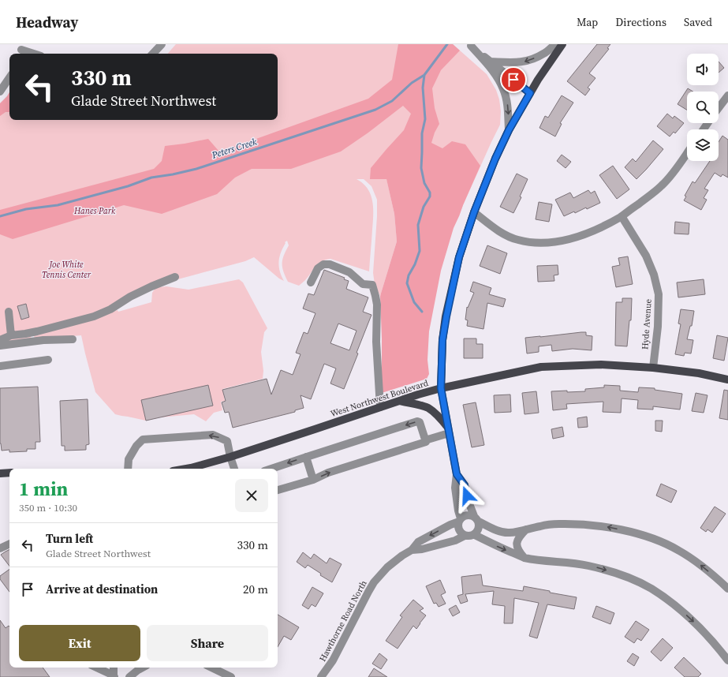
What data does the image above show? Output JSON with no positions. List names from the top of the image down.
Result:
{
  "streets": {
    "main road": ["West Northwest Boulevard"],
    "street": ["Hyde Avenue", "Hawthorne Road North"]
  },
  "crossings": [
    ["Hyde Avenue", "West Northwest Boulevard"]
  ],
  "water": ["Peters Creek"],
  "parks": ["Hanes Park", "Joe White Tennis Center"],
  "page": {
    "header": "Headway",
    "nav": ["Map", "Directions", "Saved"],
    "turn": ["330 m", "Glade Street Northwest"],
    "heading": ["1 min", "350 m · 10:30"],
    "list": [
      {
        "name": "Turn left",
        "note": "Glade Street Northwest",
        "value": "330 m"
      },
      {
        "name": "Arrive at destination",
        "value": "20 m"
      }
    ],
    "buttons": ["Exit", "Share"]
  }
}
